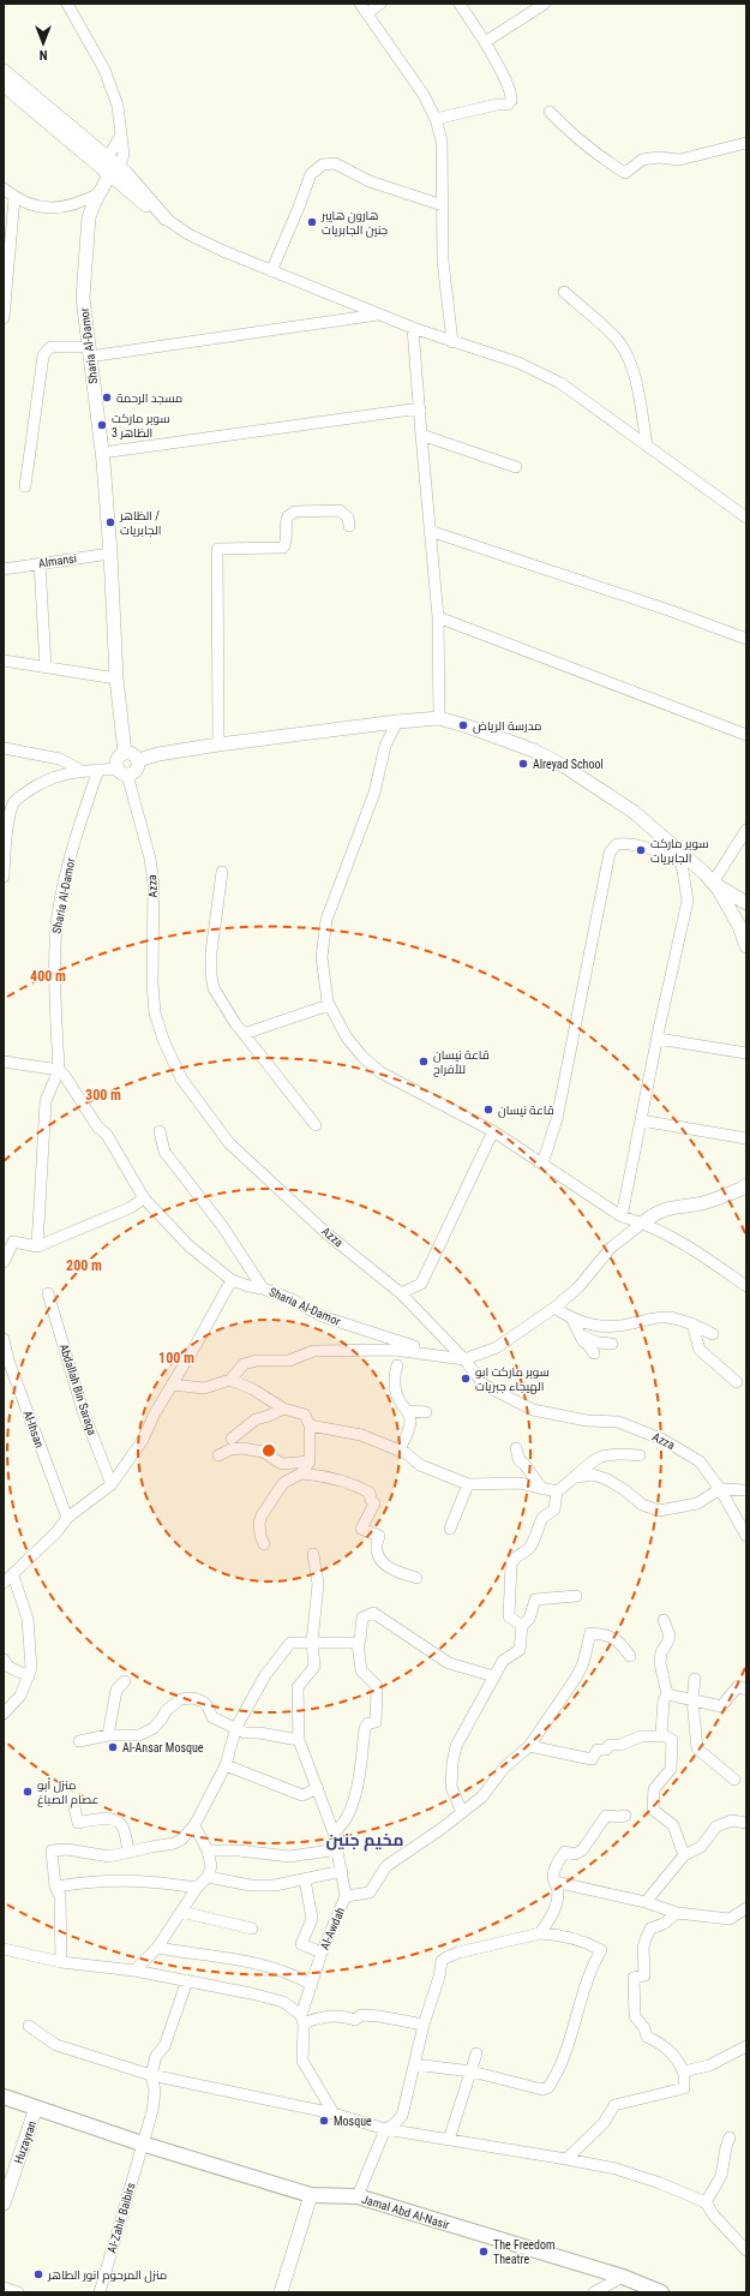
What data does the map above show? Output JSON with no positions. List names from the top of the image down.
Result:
{
  "streets": {
    "main road": ["Jamal Abd Al-Nasir"],
    "street": [
      "Sharia Al-Damor",
      "Almansi",
      "Azza",
      "Abdallah Bin Saraqa",
      "Al-Ihsan",
      "Al-Awdah",
      "Huzayran",
      "Al-Zahir Baibirs"
    ]
  },
  "crossings": [
    ["Sharia Al-Damor", "Almansi"],
    ["Sharia Al-Damor", "Azza"],
    ["Huzayran", "Jamal Abd Al-Nasir"],
    ["Jamal Abd Al-Nasir", "Al-Zahir Baibirs"]
  ],
  "districts": ["مخيم جنين"],
  "places": [
    "هارون هايبر جنين الجابريات",
    "مسجد الرحمة",
    "سوبر ماركت الظاهر 3",
    "الظاهر / الجابريات",
    "مدرسة الرياض",
    "Alreyad School",
    "سوبر ماركت الجابريات",
    "قاعة نيسان للأفراح",
    "قاعة نيسان",
    "سوبر ماركت ابو الهيجاء جبريات",
    "Al-Ansar Mosque",
    "منزل أبو عصام الصباغ",
    "Mosque",
    "The Freedom Theatre",
    "منزل المرحوم انور الطاهر"
  ],
  "north": "bottom",
  "rings": [
    "400 m",
    "300 m",
    "200 m",
    "100 m"
  ]
}
